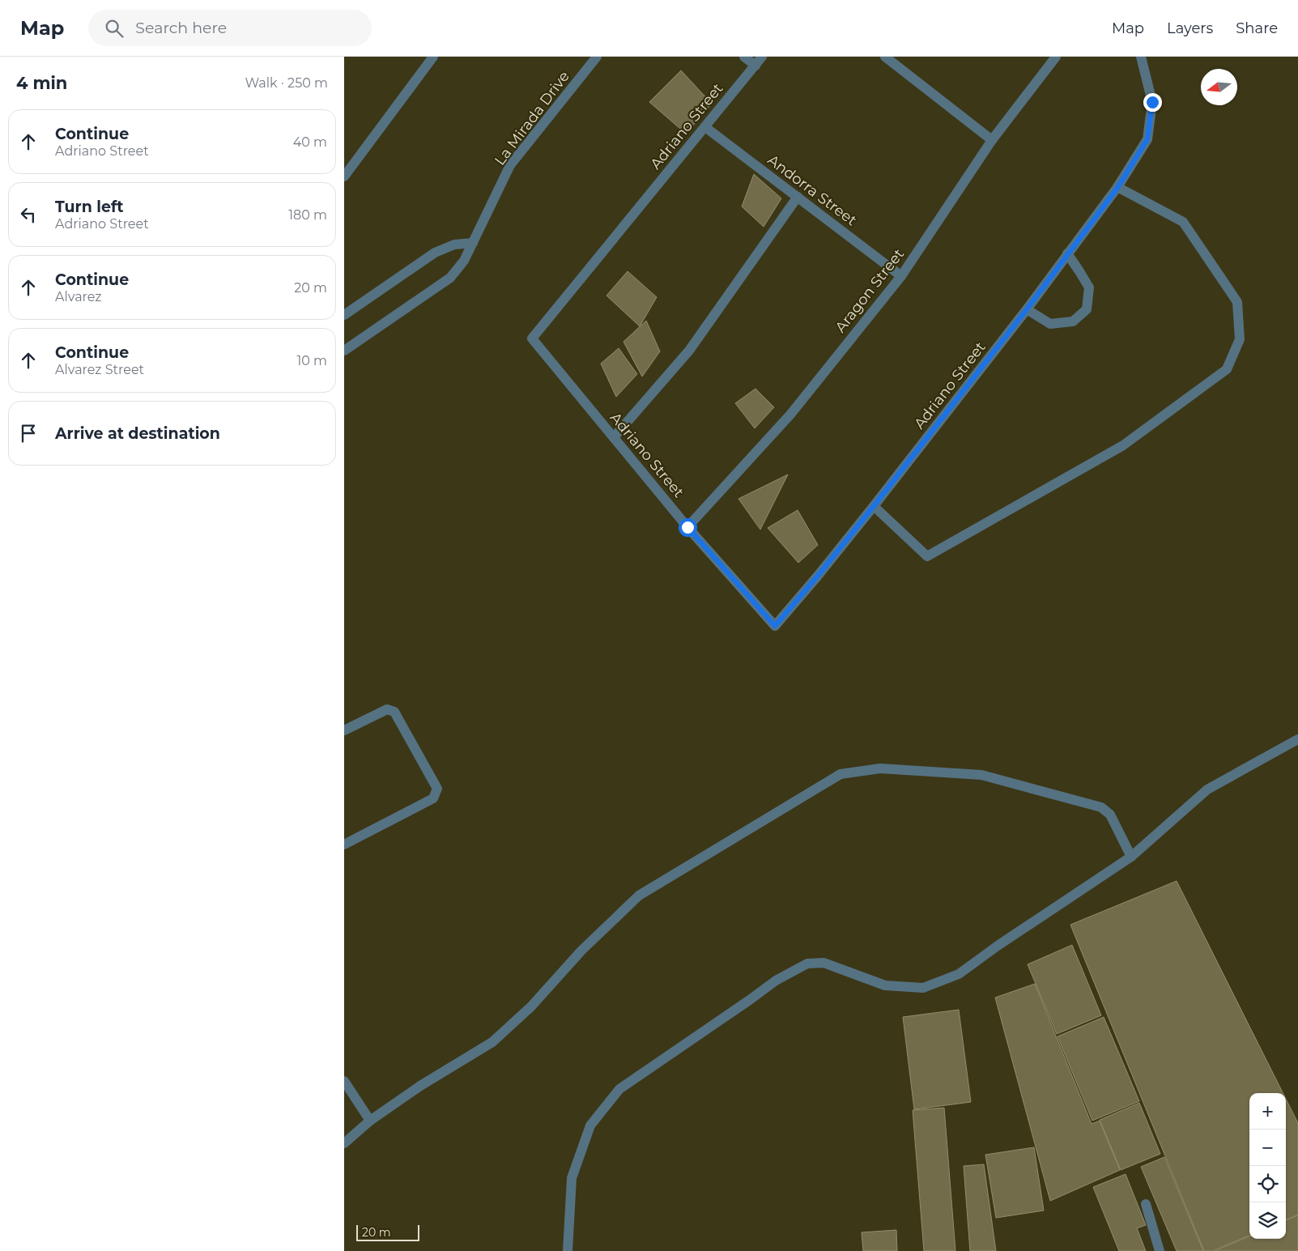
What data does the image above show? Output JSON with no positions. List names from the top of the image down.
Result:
{
  "streets": {
    "street": [
      "La Mirada Drive",
      "Adriano Street",
      "Andorra Street",
      "Aragon Street"
    ]
  },
  "crossings": [
    ["Adriano Street", "Andorra Street"],
    ["Adriano Street", "Aragon Street"],
    ["Andorra Street", "Aragon Street"]
  ],
  "scale_bar": "20 m",
  "north": "left",
  "page": {
    "header": "Map",
    "search": "Search here",
    "nav": ["Map", "Layers", "Share"],
    "heading": ["4 min", "Walk · 250 m"],
    "list": [
      ["Continue", "Adriano Street", "40 m"],
      ["Turn left", "Adriano Street", "180 m"],
      ["Continue", "Alvarez", "20 m"],
      ["Continue", "Alvarez Street", "10 m"],
      "Arrive at destination"
    ],
    "map_buttons": ["+", "−"],
    "scale": "20 m"
  }
}
